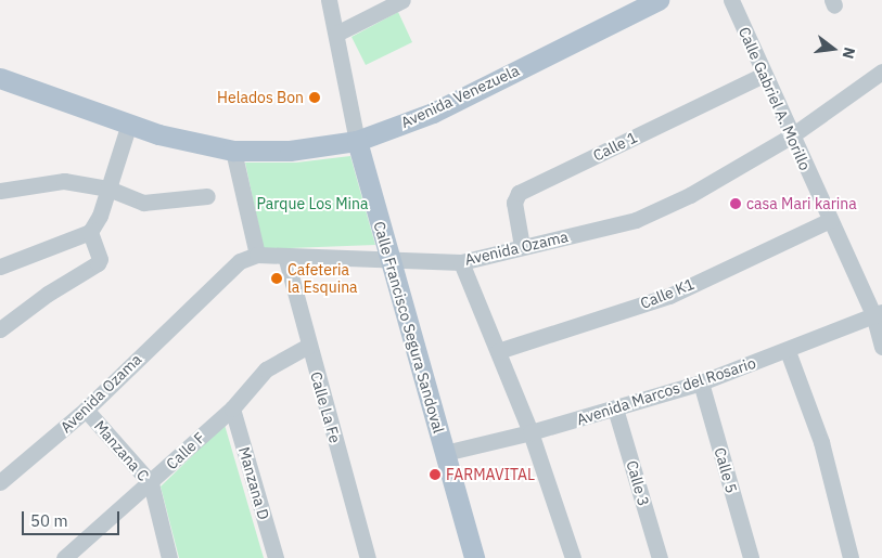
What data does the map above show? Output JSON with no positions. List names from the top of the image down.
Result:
{
  "streets": {
    "main road": ["Avenida Venezuela", "Calle Francisco Segura Sandoval"],
    "street": [
      "Calle Gabriel A. Morillo",
      "Calle 1",
      "Avenida Ozama",
      "Calle K1",
      "Avenida Marcos del Rosario",
      "Calle La Fe",
      "Manzana C",
      "Calle F",
      "Calle 5",
      "Manzana D",
      "Calle 3"
    ]
  },
  "crossings": [
    ["Avenida Venezuela", "Calle Francisco Segura Sandoval"],
    ["Calle Gabriel A. Morillo", "Calle 1"],
    ["Calle Gabriel A. Morillo", "Avenida Ozama"],
    ["Calle Gabriel A. Morillo", "Calle K1"],
    ["Calle Gabriel A. Morillo", "Avenida Marcos del Rosario"],
    ["Calle 1", "Avenida Ozama"],
    ["Avenida Ozama", "Calle Francisco Segura Sandoval"],
    ["Avenida Ozama", "Calle La Fe"],
    ["Avenida Ozama", "Manzana C"],
    ["Calle Francisco Segura Sandoval", "Avenida Marcos del Rosario"],
    ["Avenida Marcos del Rosario", "Calle 5"],
    ["Avenida Marcos del Rosario", "Calle 3"],
    ["Calle La Fe", "Calle F"],
    ["Manzana C", "Calle F"],
    ["Calle F", "Manzana D"]
  ],
  "parks": ["Parque Los Mina"],
  "places": [
    "Helados Bon",
    "casa Mari karina",
    "Cafeteria la Esquina",
    "FARMAVITAL"
  ],
  "scale_bar": "50 m",
  "north": "right"
}
